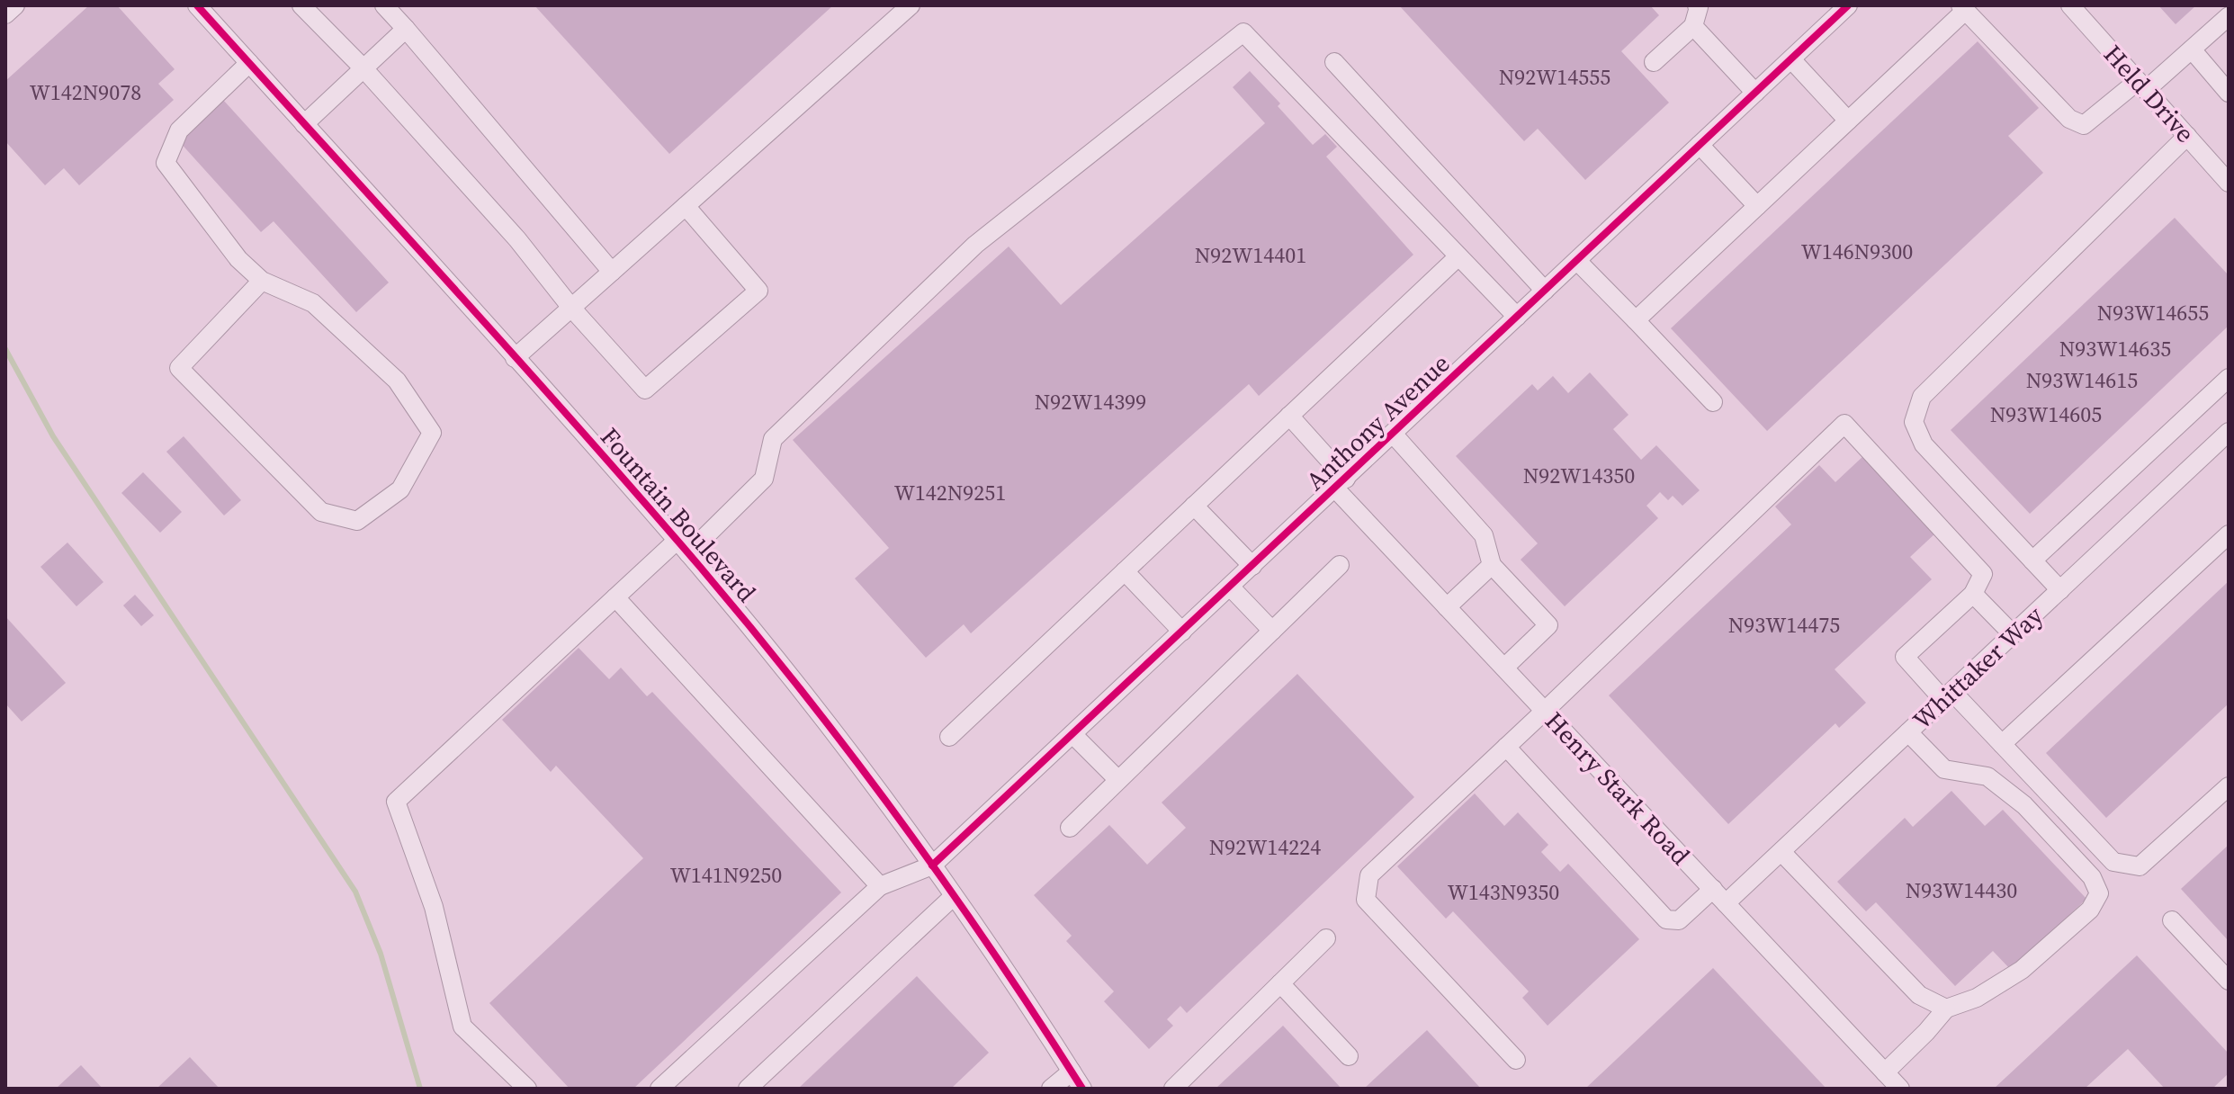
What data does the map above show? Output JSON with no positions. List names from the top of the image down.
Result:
{
  "streets": {
    "street": [
      "Held Drive",
      "Anthony Avenue",
      "Fountain Boulevard",
      "Whittaker Way",
      "Henry Stark Road"
    ]
  },
  "crossings": [
    ["Anthony Avenue", "Fountain Boulevard"],
    ["Anthony Avenue", "Henry Stark Road"],
    ["Whittaker Way", "Henry Stark Road"]
  ],
  "house_numbers": [
    "N92W14555",
    "W142N9078",
    "W146N9300",
    "N92W14401",
    "N93W14655",
    "N93W14635",
    "N93W14615",
    "N92W14399",
    "N93W14605",
    "N92W14350",
    "W142N9251",
    "N93W14475",
    "N92W14224",
    "W141N9250",
    "N93W14430",
    "W143N9350"
  ]
}
